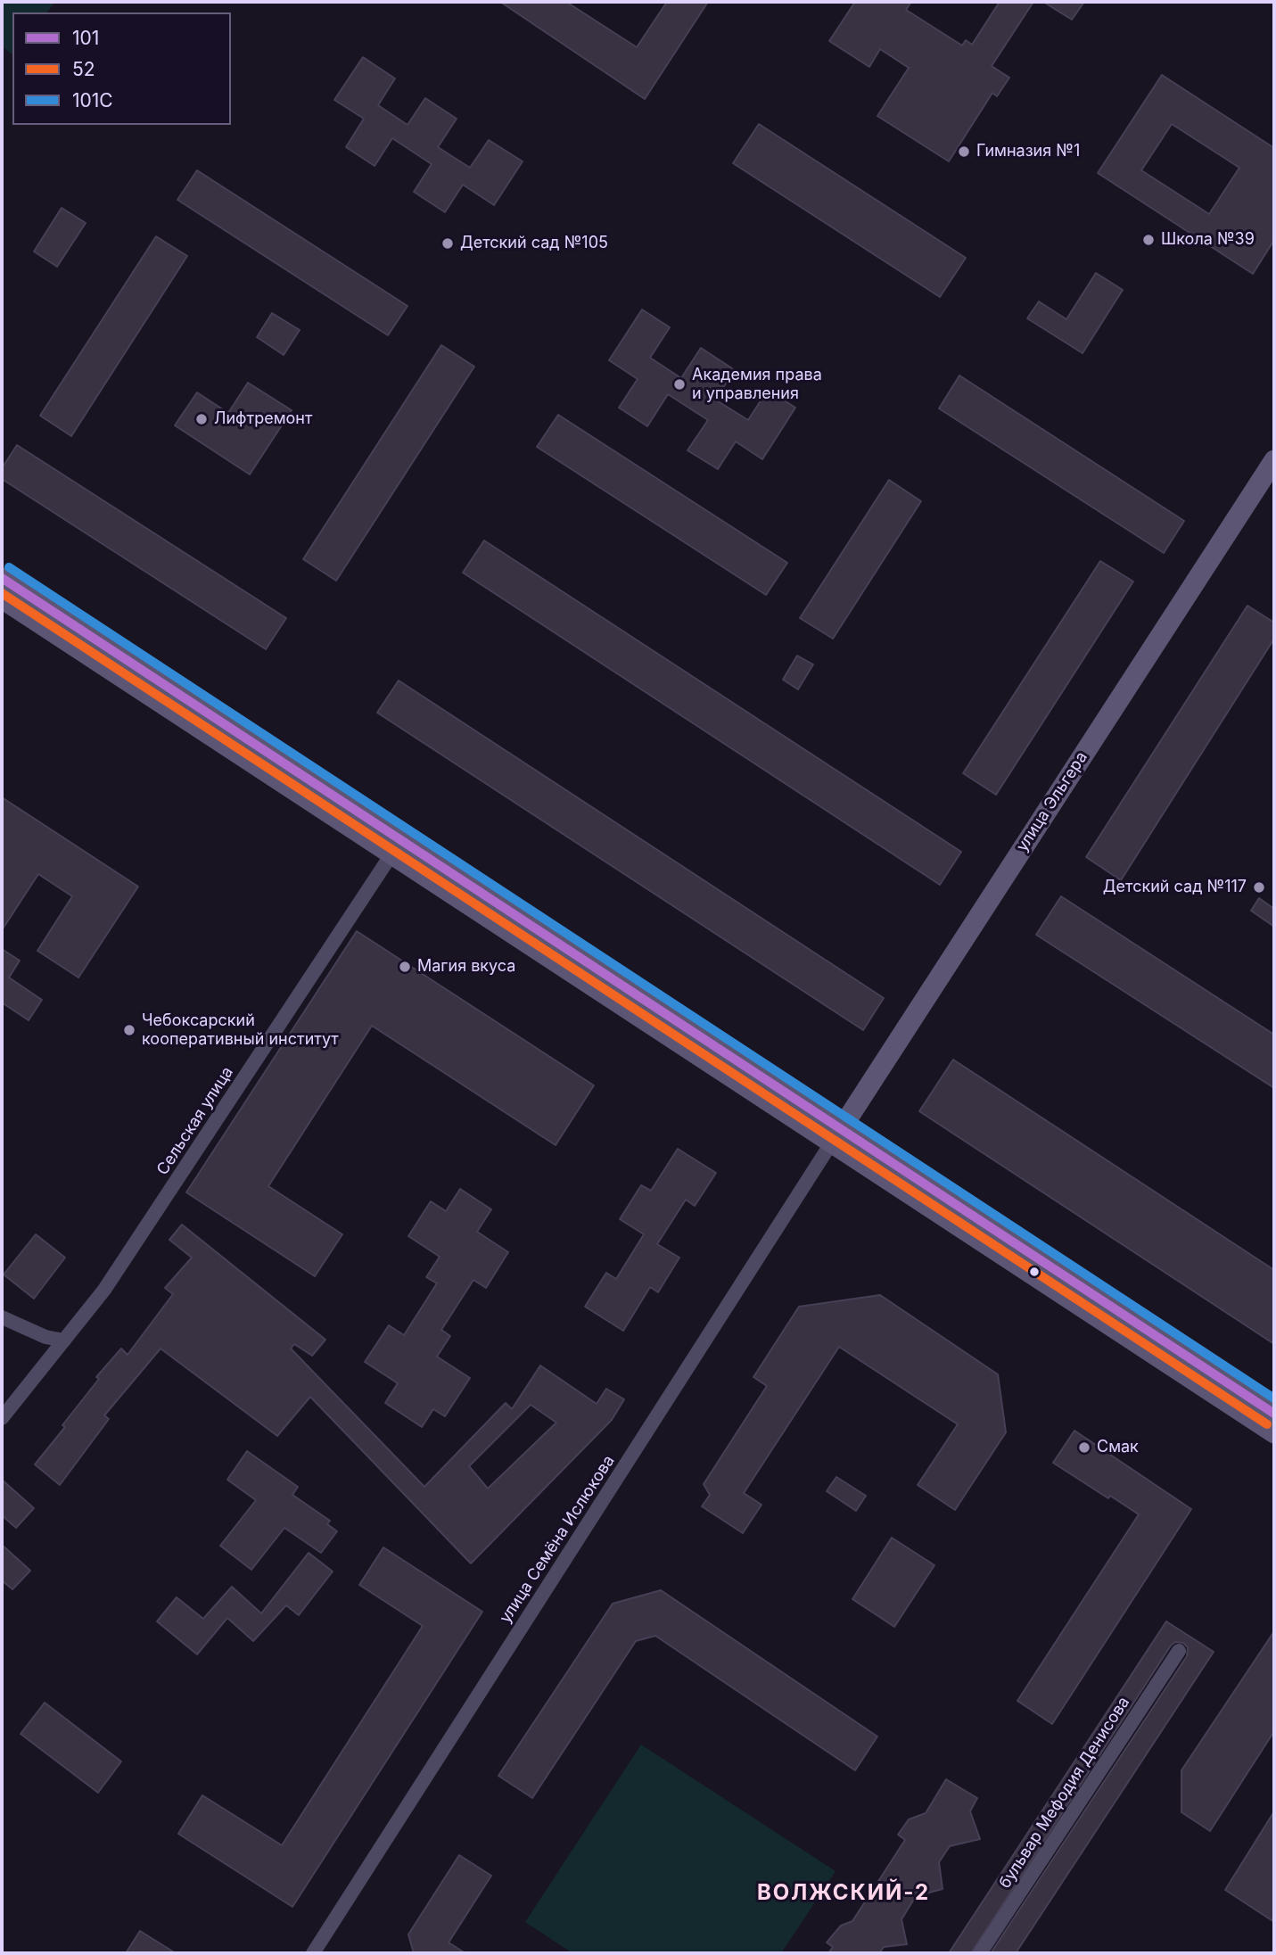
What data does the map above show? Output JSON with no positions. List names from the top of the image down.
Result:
{
  "streets": {
    "main road": ["улица Эльгера"],
    "street": ["Сельская улица", "улица Семёна Ислюкова", "бульвар Мефодия Денисова"]
  },
  "crossings": [
    ["улица Эльгера", "улица Семёна Ислюкова"]
  ],
  "districts": ["ВОЛЖСКИЙ-2"],
  "places": [
    "Гимназия №1",
    "Школа №39",
    "Детский сад №105",
    "Академия права и управления",
    "Лифтремонт",
    "Детский сад №117",
    "Магия вкуса",
    "Чебоксарский кооперативный институт",
    "Смак"
  ],
  "lines": ["transit line 101С", "transit line 101", "transit line 52"],
  "legend": ["101", "52", "101С"]
}
